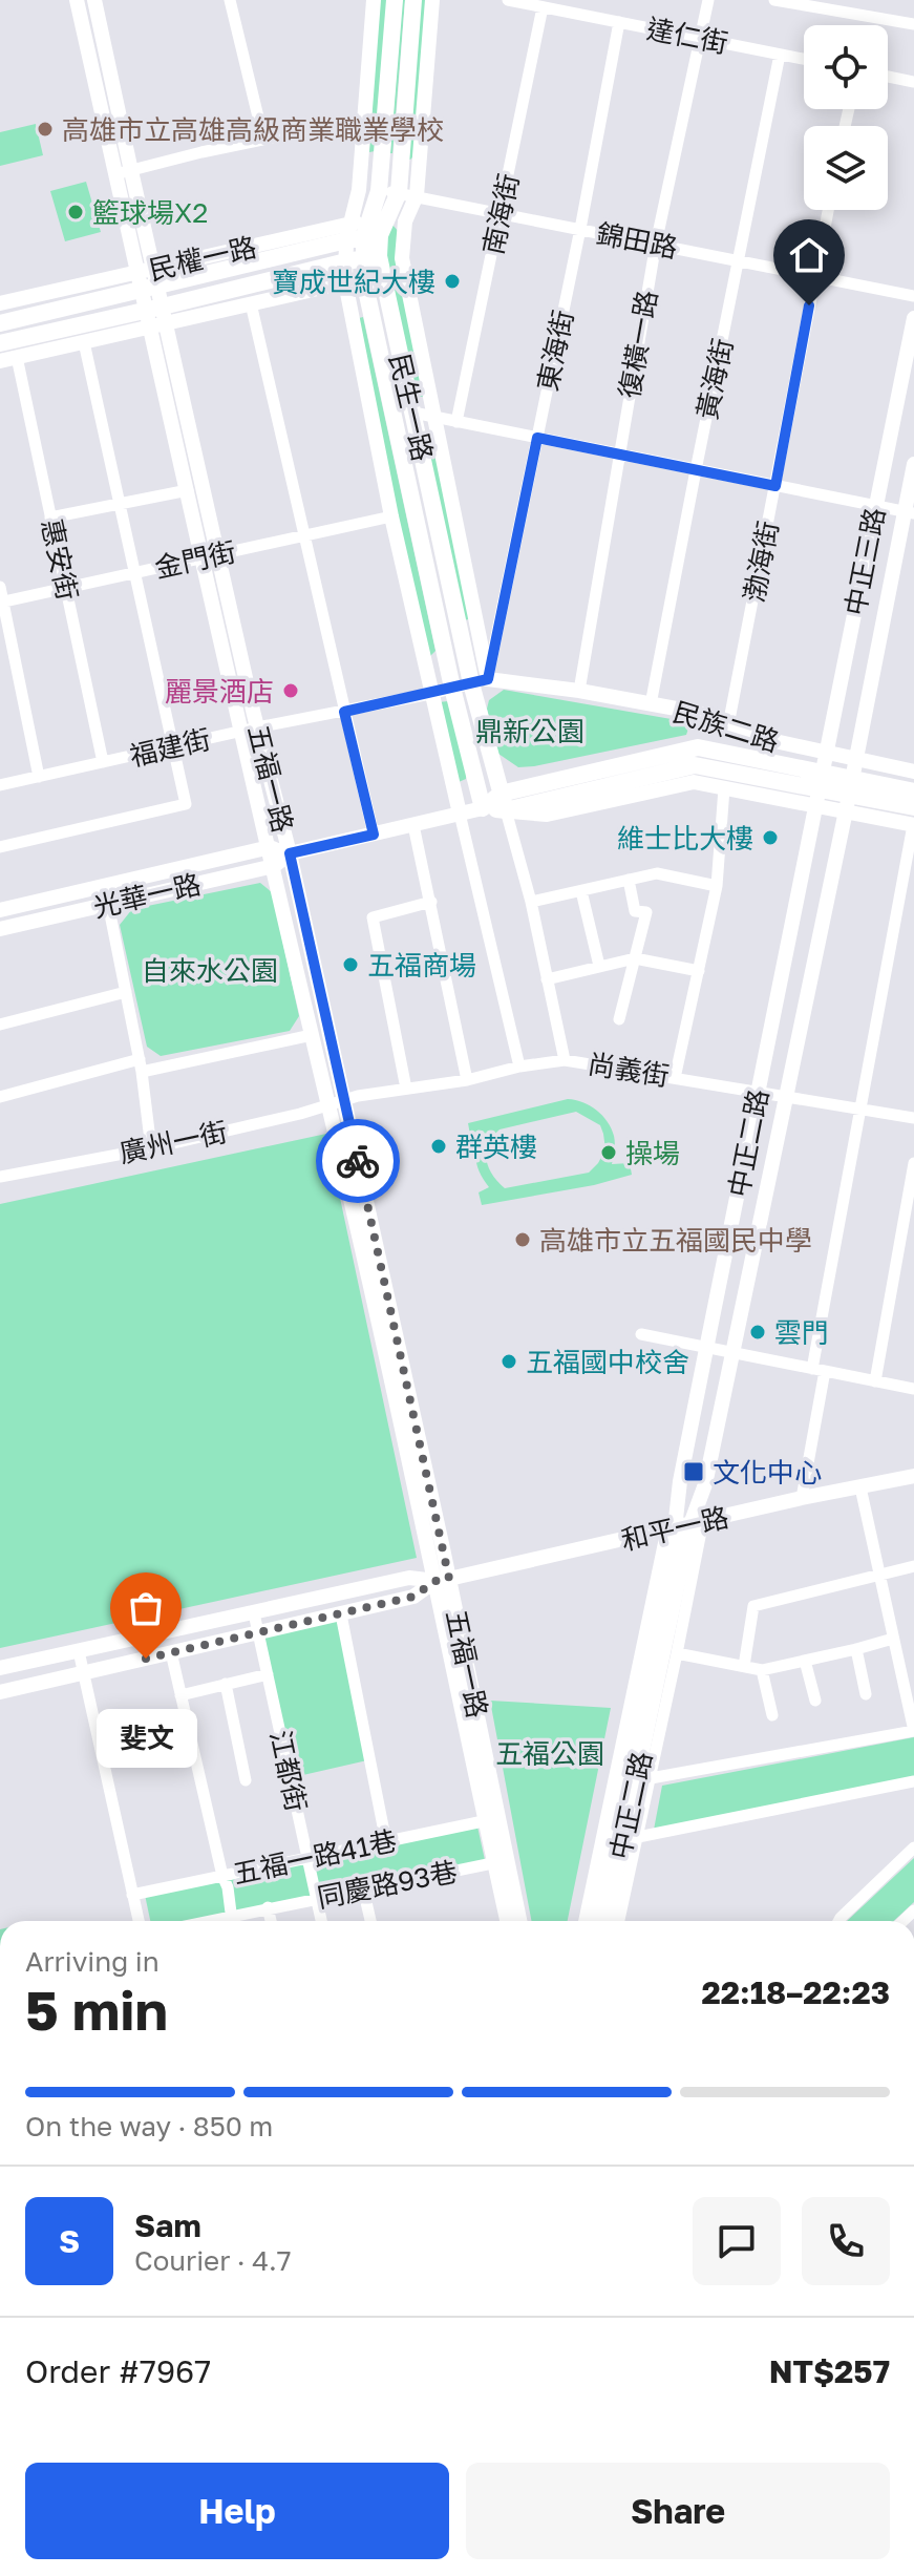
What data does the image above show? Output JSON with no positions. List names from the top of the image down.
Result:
{
  "streets": {
    "main road": [
      "民權一路",
      "民生一路",
      "民族二路",
      "光華一路"
    ],
    "street": [
      "達仁街",
      "南海街",
      "錦田路",
      "復橫一路",
      "東海街",
      "黃海街",
      "惠安街",
      "金門街",
      "渤海街",
      "中正三路",
      "福建街",
      "五福一路",
      "尚義街",
      "廣州一街",
      "中正二路",
      "和平一路",
      "江都街",
      "五福一路41巷",
      "同慶路93巷"
    ]
  },
  "crossings": [
    ["達仁街", "南海街"],
    ["達仁街", "復橫一路"],
    ["達仁街", "東海街"],
    ["達仁街", "黃海街"],
    ["南海街", "錦田路"],
    ["錦田路", "復橫一路"],
    ["錦田路", "東海街"],
    ["錦田路", "黃海街"],
    ["錦田路", "民生一路"],
    ["錦田路", "渤海街"],
    ["民權一路", "民生一路"],
    ["民權一路", "惠安街"],
    ["民權一路", "五福一路"],
    ["復橫一路", "民族二路"],
    ["東海街", "民生一路"],
    ["東海街", "民族二路"],
    ["東海街", "福建街"],
    ["黃海街", "民族二路"],
    ["民生一路", "金門街"],
    ["民生一路", "民族二路"],
    ["民生一路", "福建街"],
    ["民生一路", "光華一路"],
    ["惠安街", "金門街"],
    ["惠安街", "福建街"],
    ["金門街", "五福一路"],
    ["渤海街", "民族二路"],
    ["中正三路", "民族二路"],
    ["中正三路", "中正二路"],
    ["民族二路", "福建街"],
    ["民族二路", "光華一路"],
    ["民族二路", "中正二路"],
    ["福建街", "五福一路"],
    ["五福一路", "光華一路"],
    ["五福一路", "尚義街"],
    ["五福一路", "廣州一街"],
    ["五福一路", "和平一路"],
    ["五福一路", "五福一路41巷"],
    ["五福一路", "同慶路93巷"],
    ["尚義街", "廣州一街"],
    ["尚義街", "中正二路"],
    ["中正二路", "和平一路"],
    ["和平一路", "江都街"],
    ["江都街", "五福一路41巷"],
    ["江都街", "同慶路93巷"]
  ],
  "parks": ["鼎新公園", "自來水公園", "五福公園"],
  "places": {
    "other": [
      "高雄市立高雄高級商業職業學校",
      "籃球場X2",
      "寶成世紀大樓",
      "麗景酒店",
      "維士比大樓",
      "五福商場",
      "群英樓",
      "操場",
      "高雄市立五福國民中學",
      "雲門",
      "五福國中校舍",
      "斐文"
    ],
    "transit": ["文化中心"]
  },
  "page": {
    "bubble": "斐文",
    "heading": ["5 min", "Arriving in", "22:18–22:23"],
    "panel": [
      "Sam",
      "Courier · 4.7",
      "Order #7967",
      "NT$257"
    ],
    "bar": "On the way · 850 m",
    "round": "S",
    "buttons": ["Help", "Share"]
  }
}
